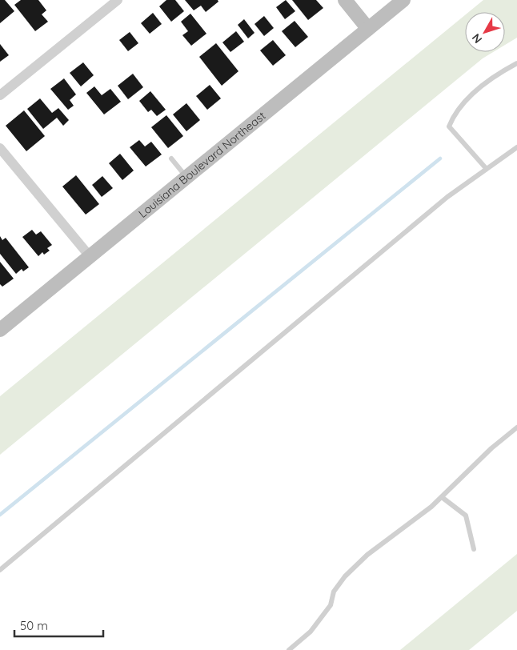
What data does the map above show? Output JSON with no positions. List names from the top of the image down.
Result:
{
  "streets": {
    "main road": ["Louisiana Boulevard Northeast"]
  },
  "scale_bar": "50 m",
  "north": "bottom left"
}
